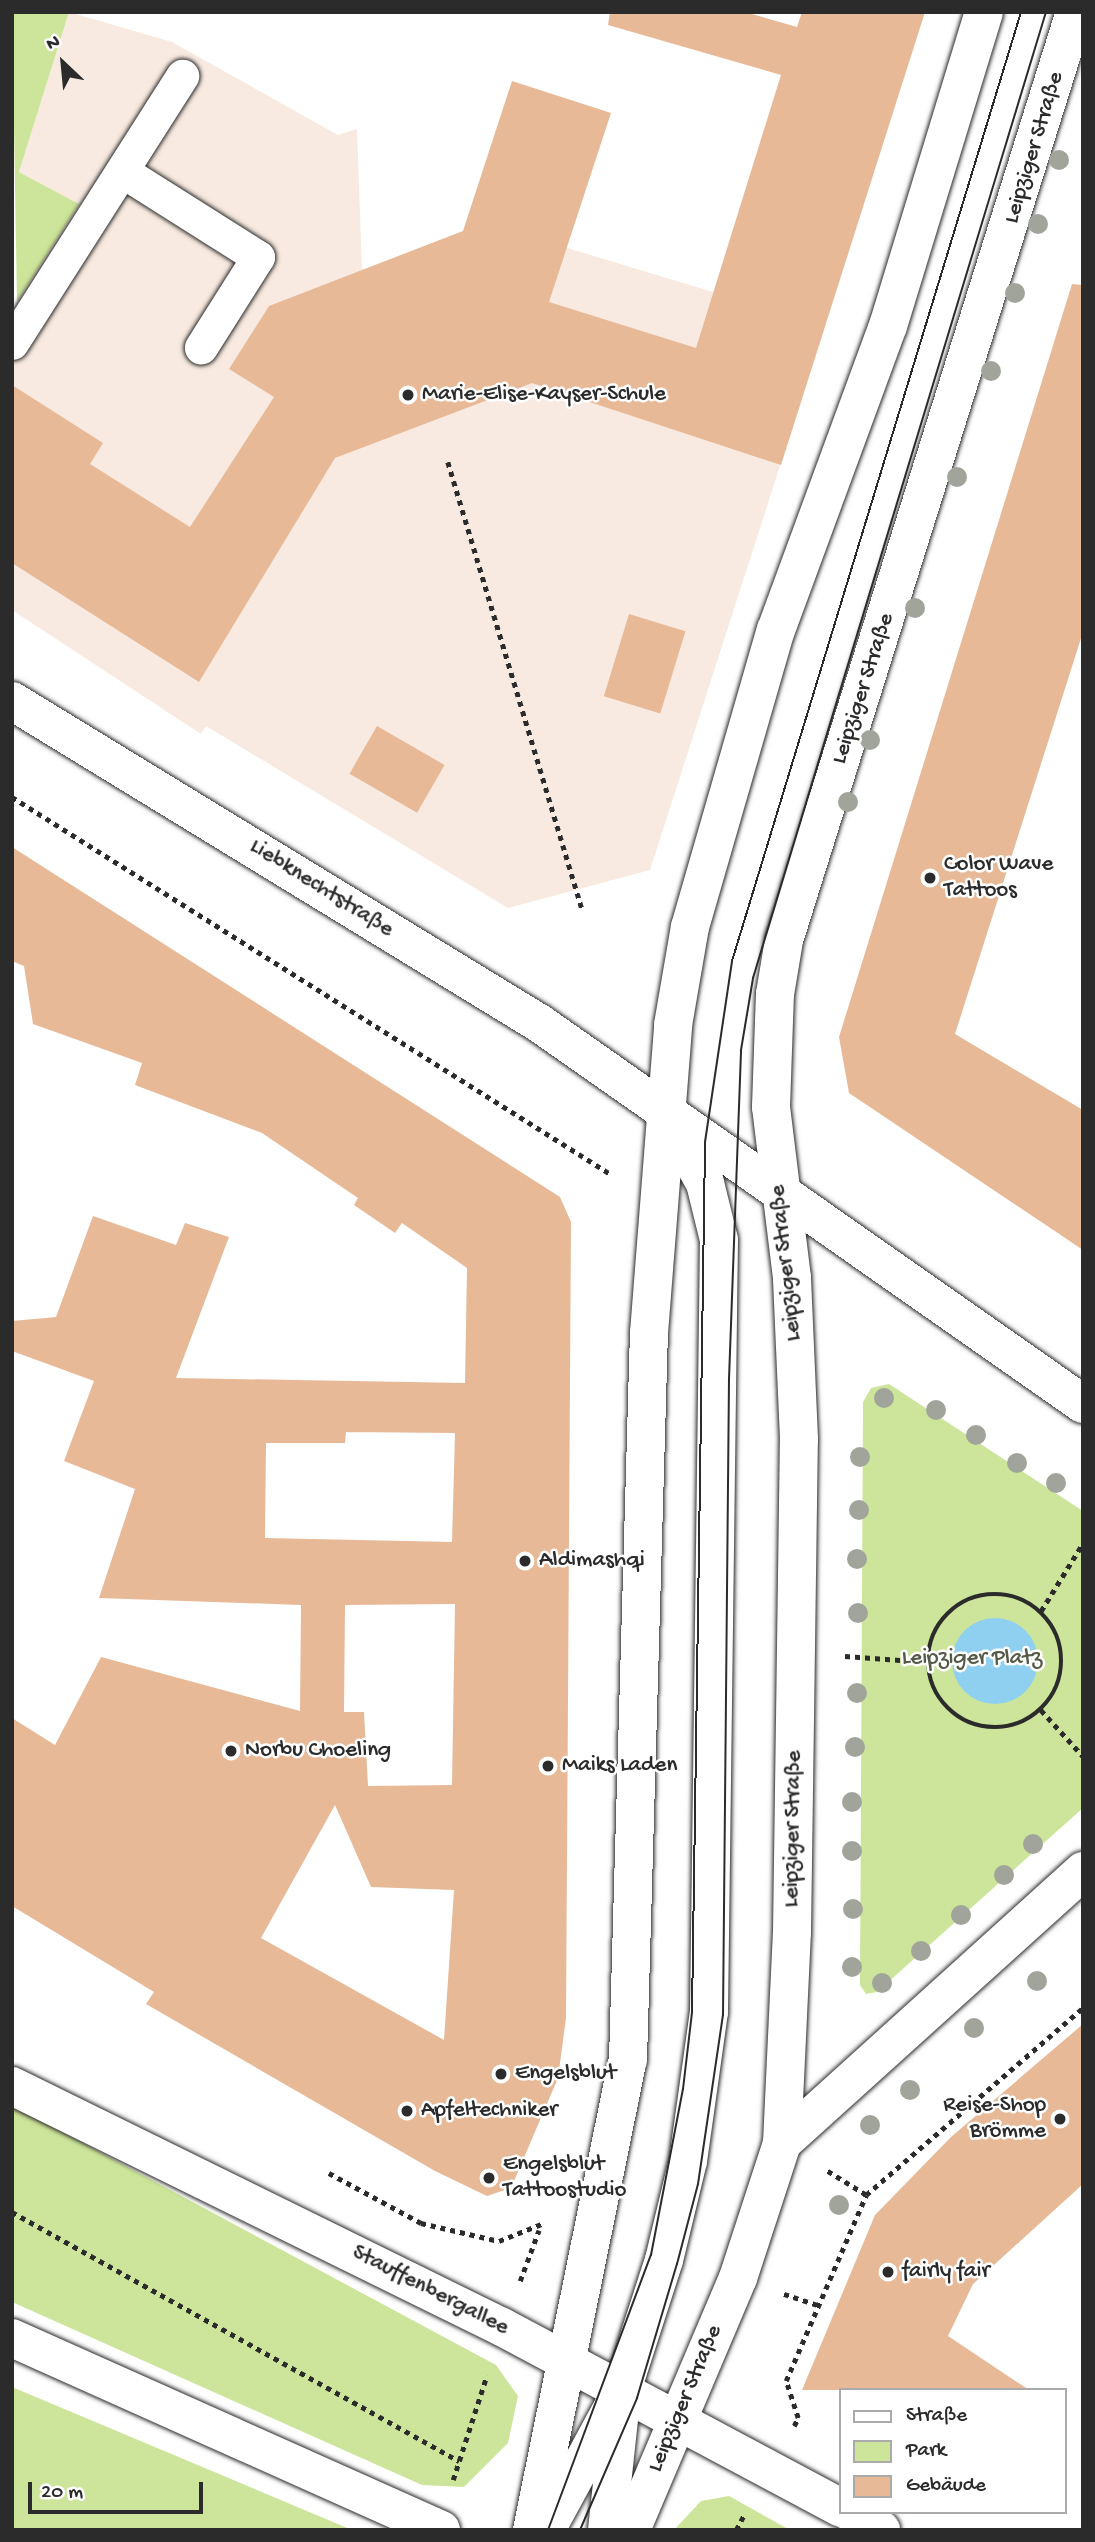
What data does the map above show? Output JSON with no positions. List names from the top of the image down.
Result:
{
  "streets": {
    "main road": ["Leipziger Straße", "Liebknechtstraße", "Stauffenbergallee"]
  },
  "crossings": [
    ["Leipziger Straße", "Stauffenbergallee"]
  ],
  "parks": ["Leipziger Platz"],
  "places": [
    "Marie-Elise-Kayser-Schule",
    "Color Wave Tattoos",
    "Aldimashqi",
    "Norbu Choeling",
    "Maiks Laden",
    "Engelsblut",
    "Apfeltechniker",
    "Reise-Shop Brömme",
    "Engelsblut Tattoostudio",
    "fairly fair"
  ],
  "legend": ["Straße", "Park", "Gebäude"],
  "scale_bar": "20 m",
  "north": "top left"
}
